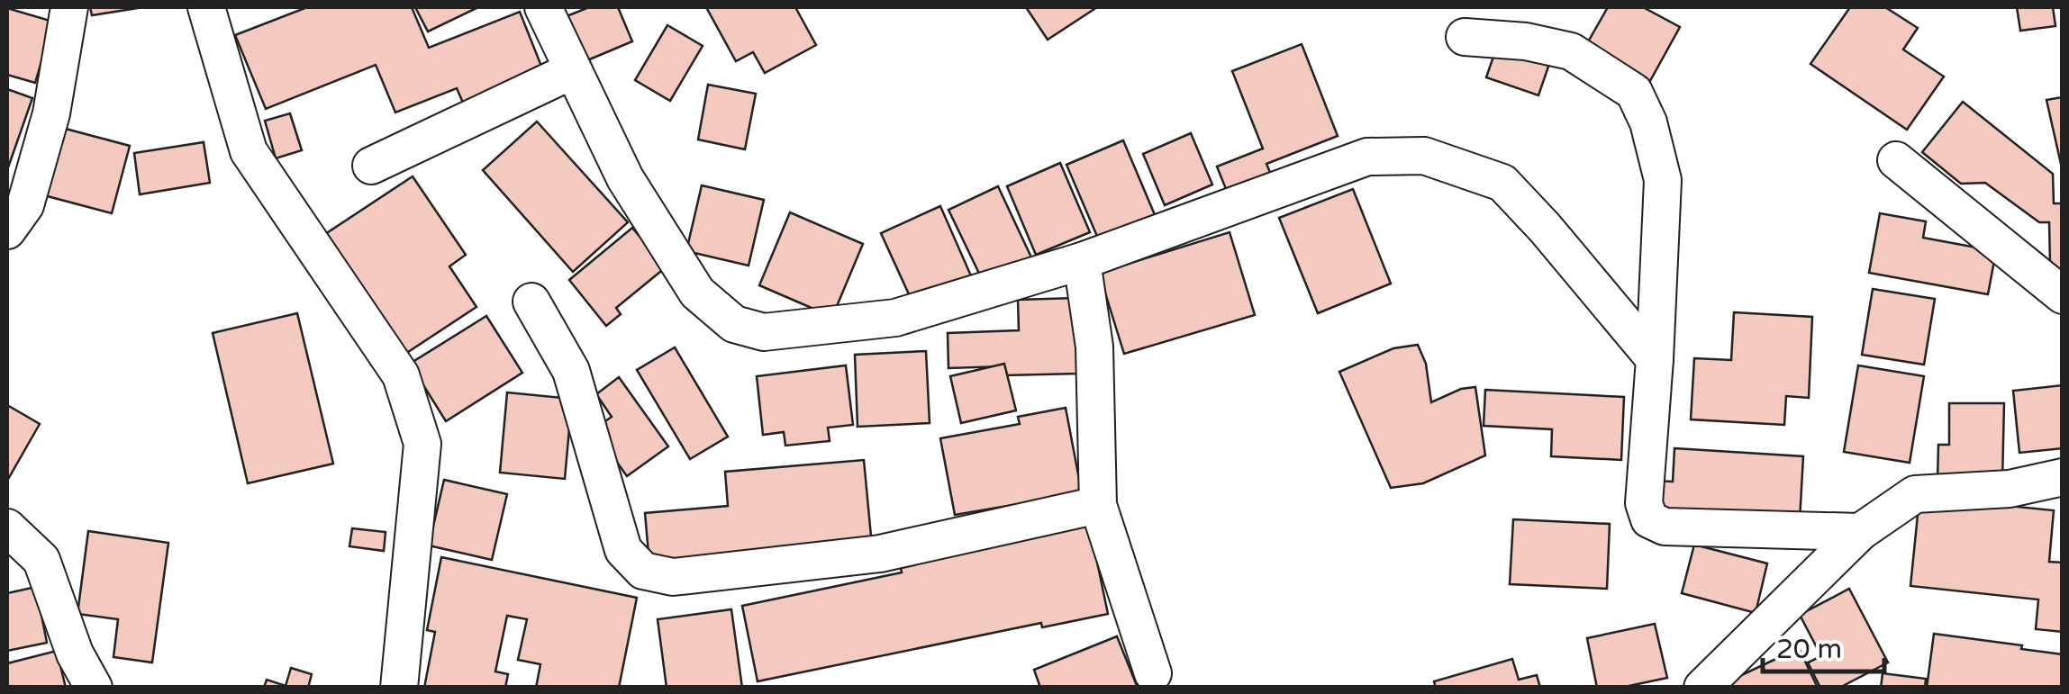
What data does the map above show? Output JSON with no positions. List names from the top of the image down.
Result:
{
  "scale_bar": "20 m"
}
